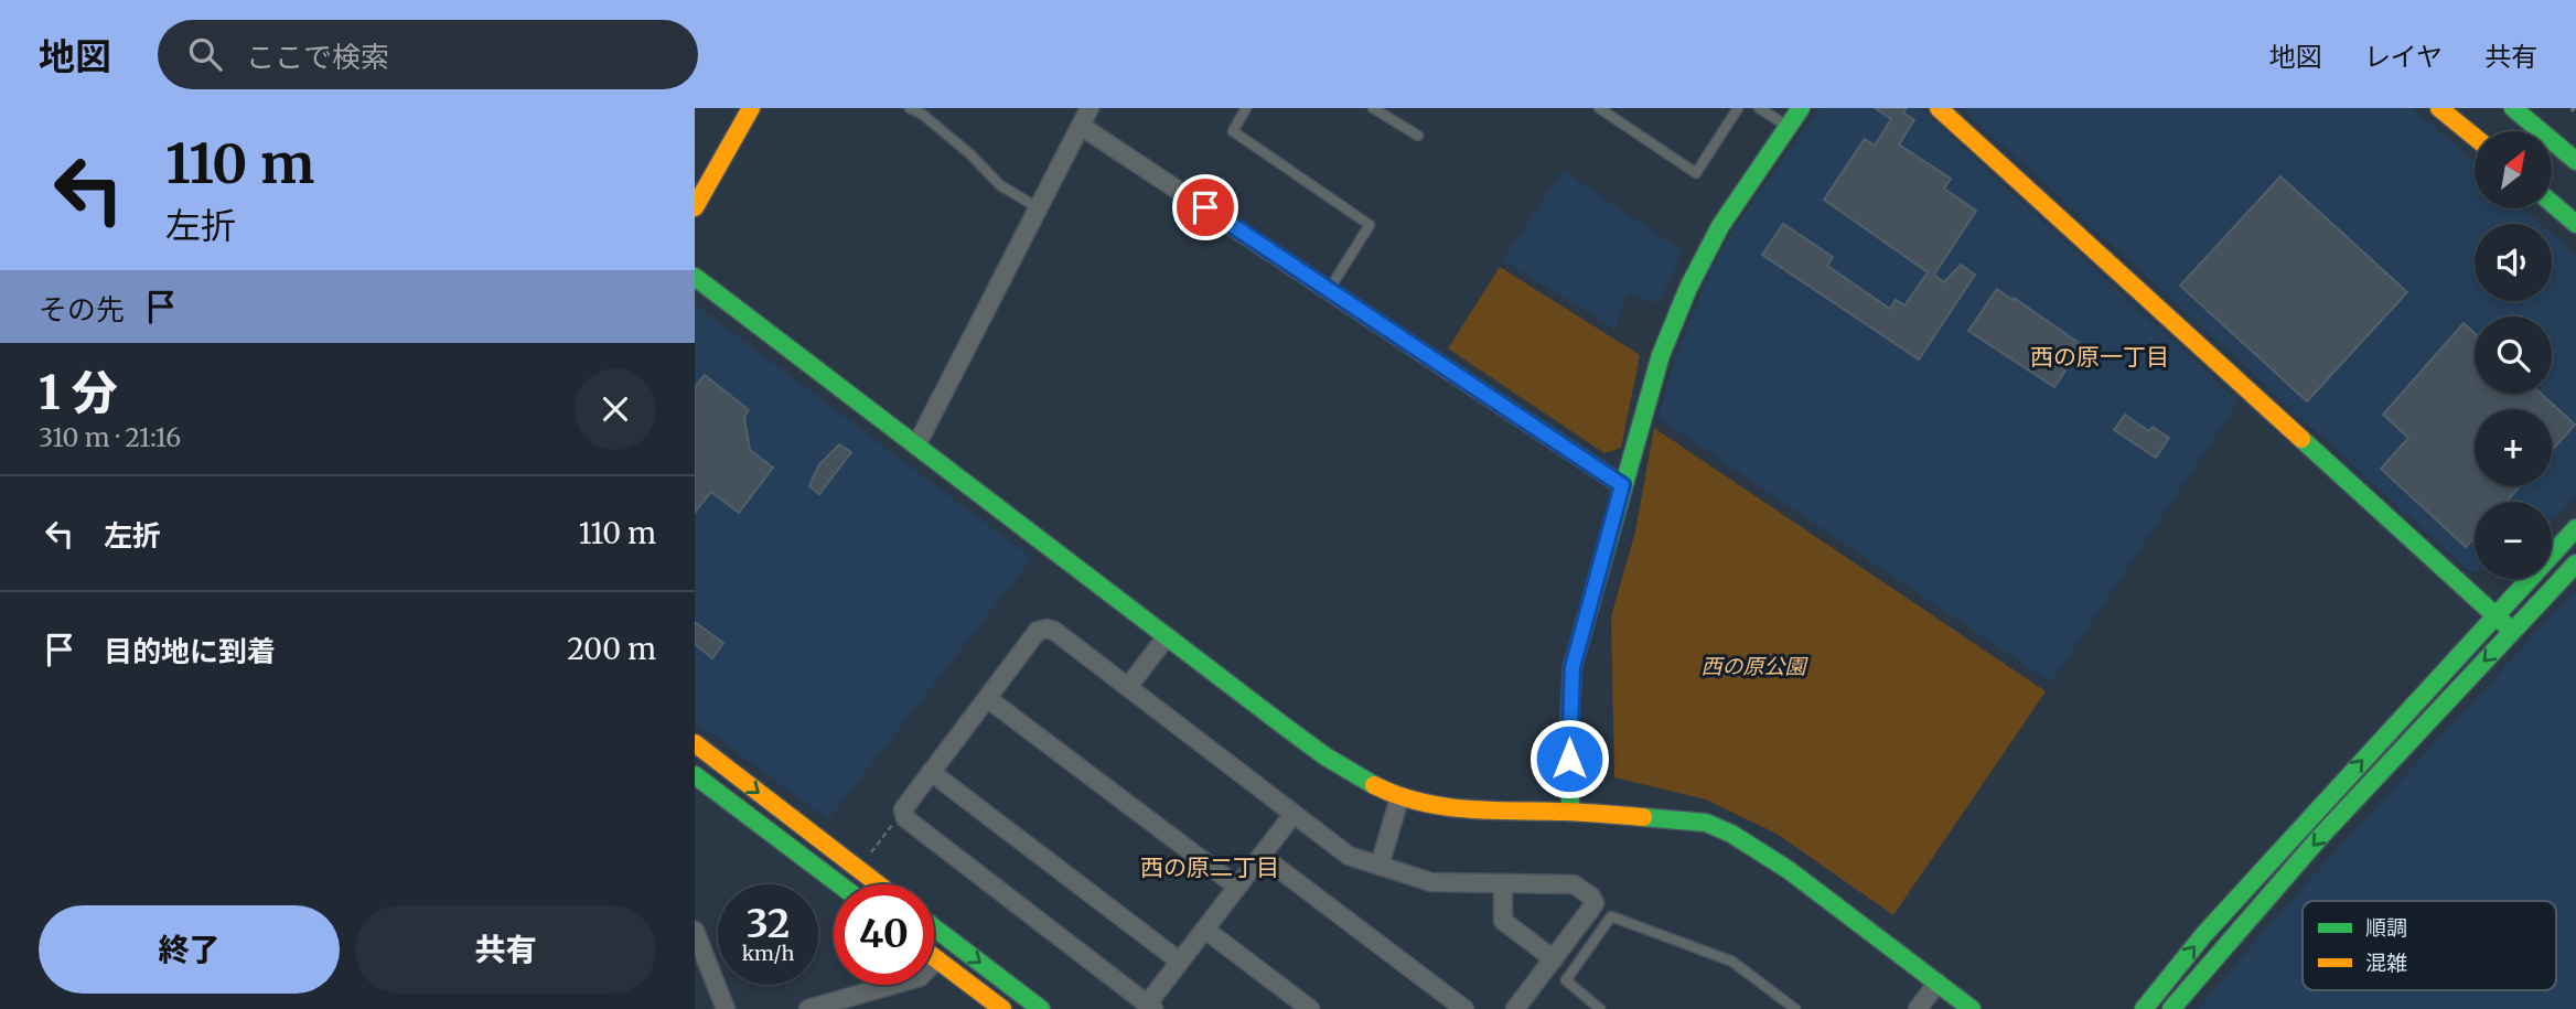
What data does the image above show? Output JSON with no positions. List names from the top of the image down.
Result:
{
  "districts": ["西の原一丁目", "西の原二丁目"],
  "parks": ["西の原公園"],
  "legend": ["順調", "混雑"],
  "north": "top right",
  "page": {
    "header": "地図",
    "search": "ここで検索",
    "nav": ["地図", "レイヤ", "共有"],
    "turn": ["110 m", "左折"],
    "map_buttons": ["+", "−"],
    "then": "その先",
    "heading": ["1 分", "310 m · 21:16"],
    "list": [
      {
        "name": "左折",
        "value": "110 m"
      },
      {
        "name": "目的地に到着",
        "value": "200 m"
      }
    ],
    "speed": "32 km/h",
    "limit": "40",
    "buttons": ["終了", "共有"]
  }
}
